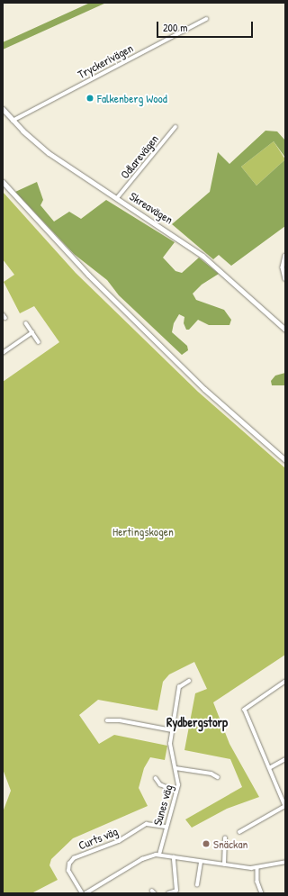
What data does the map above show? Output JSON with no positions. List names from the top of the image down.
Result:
{
  "streets": {
    "main road": ["Skreavägen"],
    "street": [
      "Tryckerivägen",
      "Odlarevägen",
      "Sunes väg",
      "Curts väg"
    ]
  },
  "crossings": [
    ["Tryckerivägen", "Skreavägen"],
    ["Odlarevägen", "Skreavägen"],
    ["Sunes väg", "Curts väg"]
  ],
  "districts": ["Rydbergstorp"],
  "parks": ["Hertingskogen"],
  "places": ["Falkenberg Wood", "Snäckan"],
  "scale_bar": "200 m"
}
